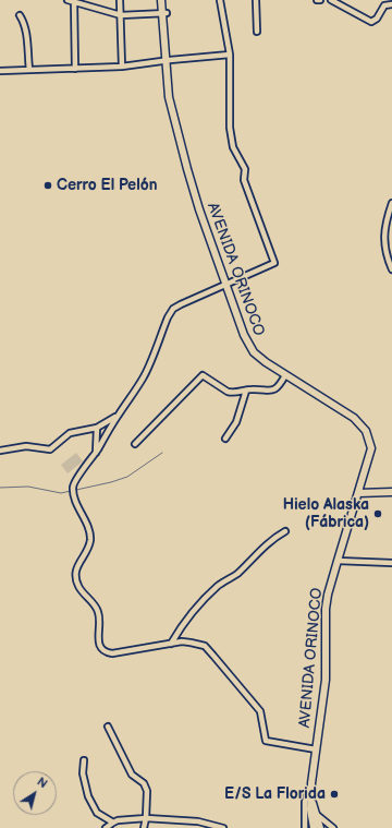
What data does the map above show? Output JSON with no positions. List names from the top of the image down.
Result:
{
  "streets": {
    "main road": ["AVENIDA ORINOCO"]
  },
  "places": ["Cerro El Pelón", "Hielo Alaska (Fábrica)", "E/S La Florida"],
  "north": "top right"
}
